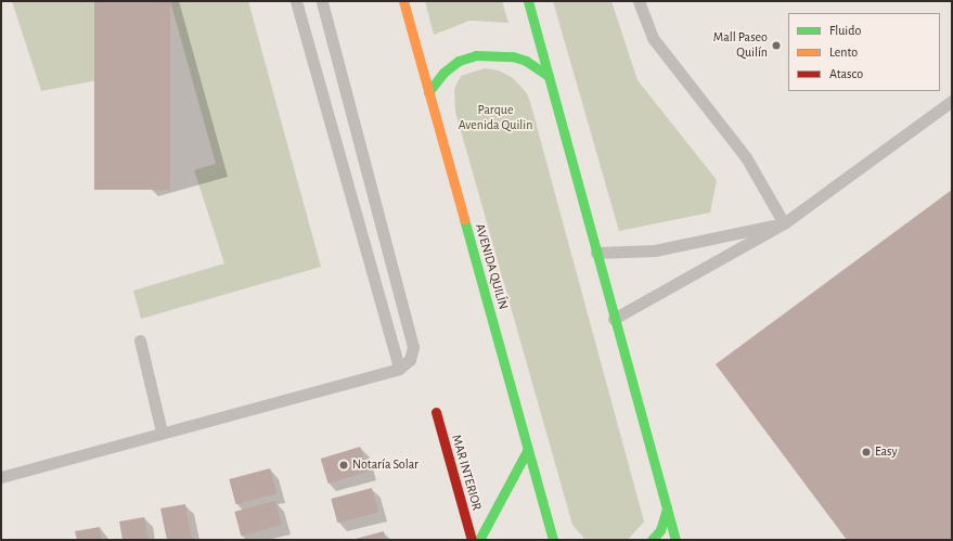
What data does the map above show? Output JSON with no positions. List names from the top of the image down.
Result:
{
  "streets": {
    "main road": ["AVENIDA QUILÍN", "MAR INTERIOR"]
  },
  "parks": ["Parque Avenida Quilin"],
  "places": ["Mall Paseo Quilín", "Easy", "Notaría Solar"],
  "legend": ["Fluido", "Lento", "Atasco"]
}
